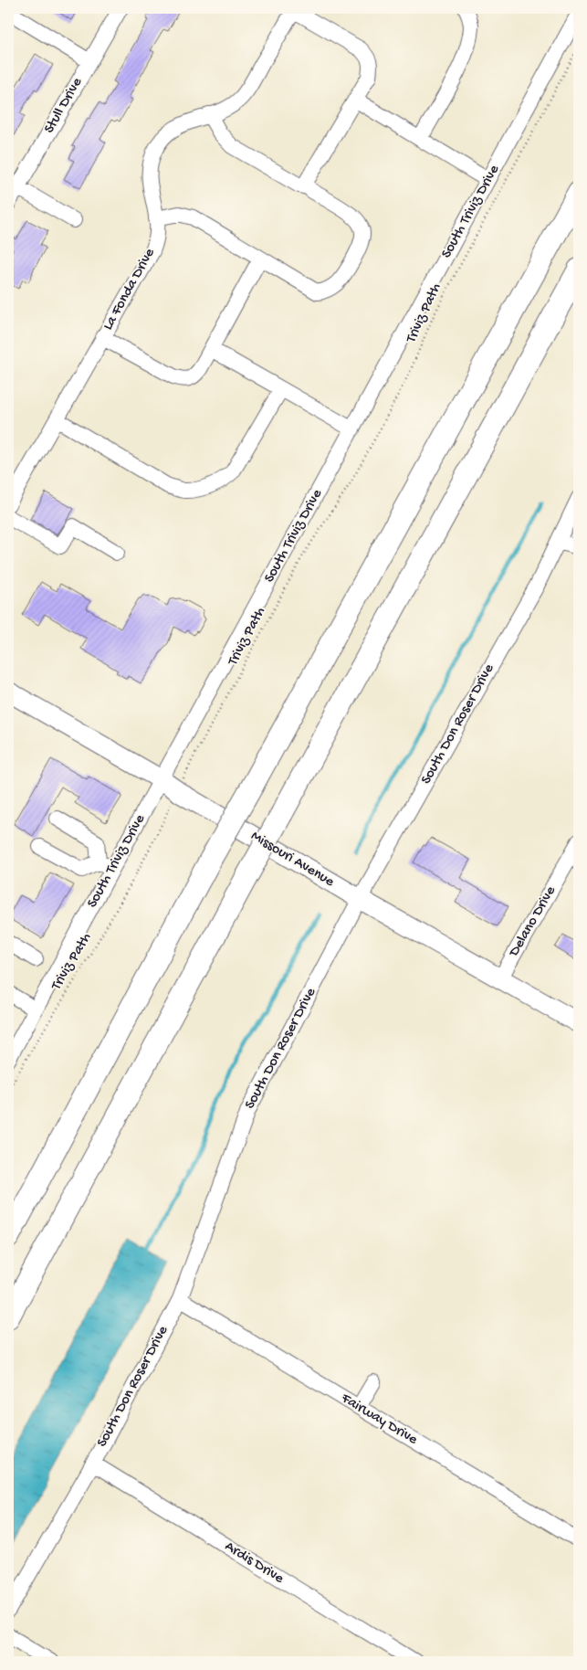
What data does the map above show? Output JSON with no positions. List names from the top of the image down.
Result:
{
  "streets": {
    "main road": ["Missouri Avenue"],
    "street": [
      "Stull Drive",
      "South Triviz Drive",
      "La Fonda Drive",
      "South Don Roser Drive",
      "Delano Drive",
      "Fairway Drive",
      "Ardis Drive"
    ],
    "path": ["Triviz Path"]
  },
  "crossings": [
    ["South Triviz Drive", "Missouri Avenue"],
    ["Triviz Path", "Missouri Avenue"],
    ["South Don Roser Drive", "Missouri Avenue"],
    ["South Don Roser Drive", "Fairway Drive"],
    ["South Don Roser Drive", "Ardis Drive"],
    ["Missouri Avenue", "Delano Drive"]
  ]
}
